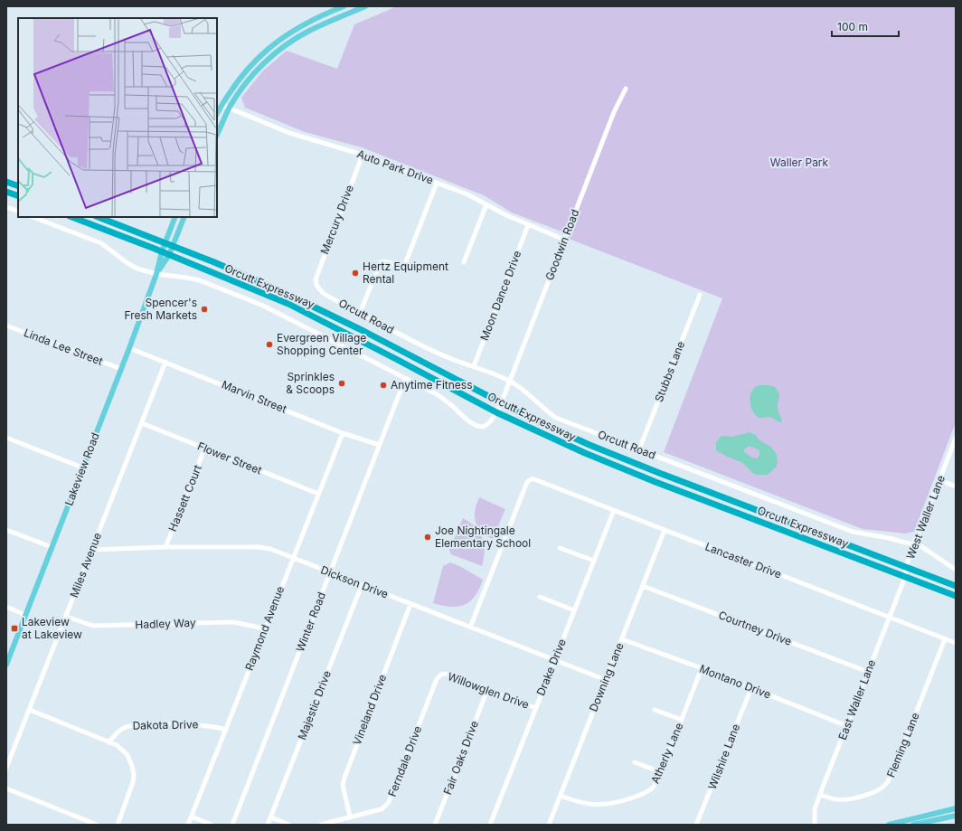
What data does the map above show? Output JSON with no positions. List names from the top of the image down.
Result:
{
  "streets": {
    "highway": ["Orcutt Expressway"],
    "main road": ["Lakeview Road"],
    "street": [
      "Auto Park Drive",
      "Mercury Drive",
      "Goodwin Road",
      "Moon Dance Drive",
      "Orcutt Road",
      "Linda Lee Street",
      "Stubbs Lane",
      "Marvin Street",
      "Flower Street",
      "Hassett Court",
      "West Waller Lane",
      "Lancaster Drive",
      "Miles Avenue",
      "Dickson Drive",
      "Winter Road",
      "Hadley Way",
      "Raymond Avenue",
      "Courtney Drive",
      "Drake Drive",
      "Downing Lane",
      "Montano Drive",
      "Willowglen Drive",
      "East Waller Lane",
      "Majestic Drive",
      "Vineland Drive",
      "Dakota Drive",
      "Fleming Lane",
      "Atherly Lane",
      "Wilshire Lane",
      "Fair Oaks Drive",
      "Ferndale Drive"
    ]
  },
  "crossings": [
    ["Auto Park Drive", "Mercury Drive"],
    ["Auto Park Drive", "Goodwin Road"],
    ["Auto Park Drive", "Moon Dance Drive"],
    ["Mercury Drive", "Orcutt Road"],
    ["Goodwin Road", "Orcutt Expressway"],
    ["Goodwin Road", "Orcutt Road"],
    ["Orcutt Expressway", "Lakeview Road"],
    ["Orcutt Expressway", "West Waller Lane"],
    ["Orcutt Expressway", "East Waller Lane"],
    ["Moon Dance Drive", "Orcutt Road"],
    ["Orcutt Road", "Stubbs Lane"],
    ["Orcutt Road", "West Waller Lane"],
    ["Linda Lee Street", "Lakeview Road"],
    ["Marvin Street", "Lakeview Road"],
    ["Marvin Street", "Miles Avenue"],
    ["Marvin Street", "Winter Road"],
    ["Marvin Street", "Raymond Avenue"],
    ["Flower Street", "Hassett Court"],
    ["Flower Street", "Miles Avenue"],
    ["Flower Street", "Raymond Avenue"],
    ["Hassett Court", "Dickson Drive"],
    ["West Waller Lane", "East Waller Lane"],
    ["Lancaster Drive", "Dickson Drive"],
    ["Lancaster Drive", "Drake Drive"],
    ["Lancaster Drive", "Downing Lane"],
    ["Lancaster Drive", "East Waller Lane"],
    ["Lancaster Drive", "Fleming Lane"],
    ["Miles Avenue", "Dickson Drive"],
    ["Miles Avenue", "Hadley Way"],
    ["Dickson Drive", "Winter Road"],
    ["Dickson Drive", "Raymond Avenue"],
    ["Dickson Drive", "Drake Drive"],
    ["Dickson Drive", "Downing Lane"],
    ["Dickson Drive", "Majestic Drive"],
    ["Dickson Drive", "Vineland Drive"],
    ["Hadley Way", "Raymond Avenue"],
    ["Raymond Avenue", "Dakota Drive"],
    ["Courtney Drive", "Downing Lane"],
    ["Courtney Drive", "East Waller Lane"],
    ["Drake Drive", "Willowglen Drive"],
    ["Downing Lane", "Montano Drive"],
    ["Downing Lane", "Atherly Lane"],
    ["Montano Drive", "East Waller Lane"],
    ["Montano Drive", "Atherly Lane"],
    ["Montano Drive", "Wilshire Lane"],
    ["Willowglen Drive", "Fair Oaks Drive"],
    ["Willowglen Drive", "Ferndale Drive"],
    ["East Waller Lane", "Fleming Lane"],
    ["Vineland Drive", "Ferndale Drive"]
  ],
  "parks": ["Waller Park"],
  "places": {
    "other": [
      "Hertz Equipment Rental",
      "Spencer's Fresh Markets",
      "Evergreen Village Shopping Center",
      "Sprinkles & Scoops",
      "Anytime Fitness",
      "Joe Nightingale Elementary School"
    ],
    "transit": ["Lakeview at Lakeview"]
  },
  "scale_bar": "100 m"
}
